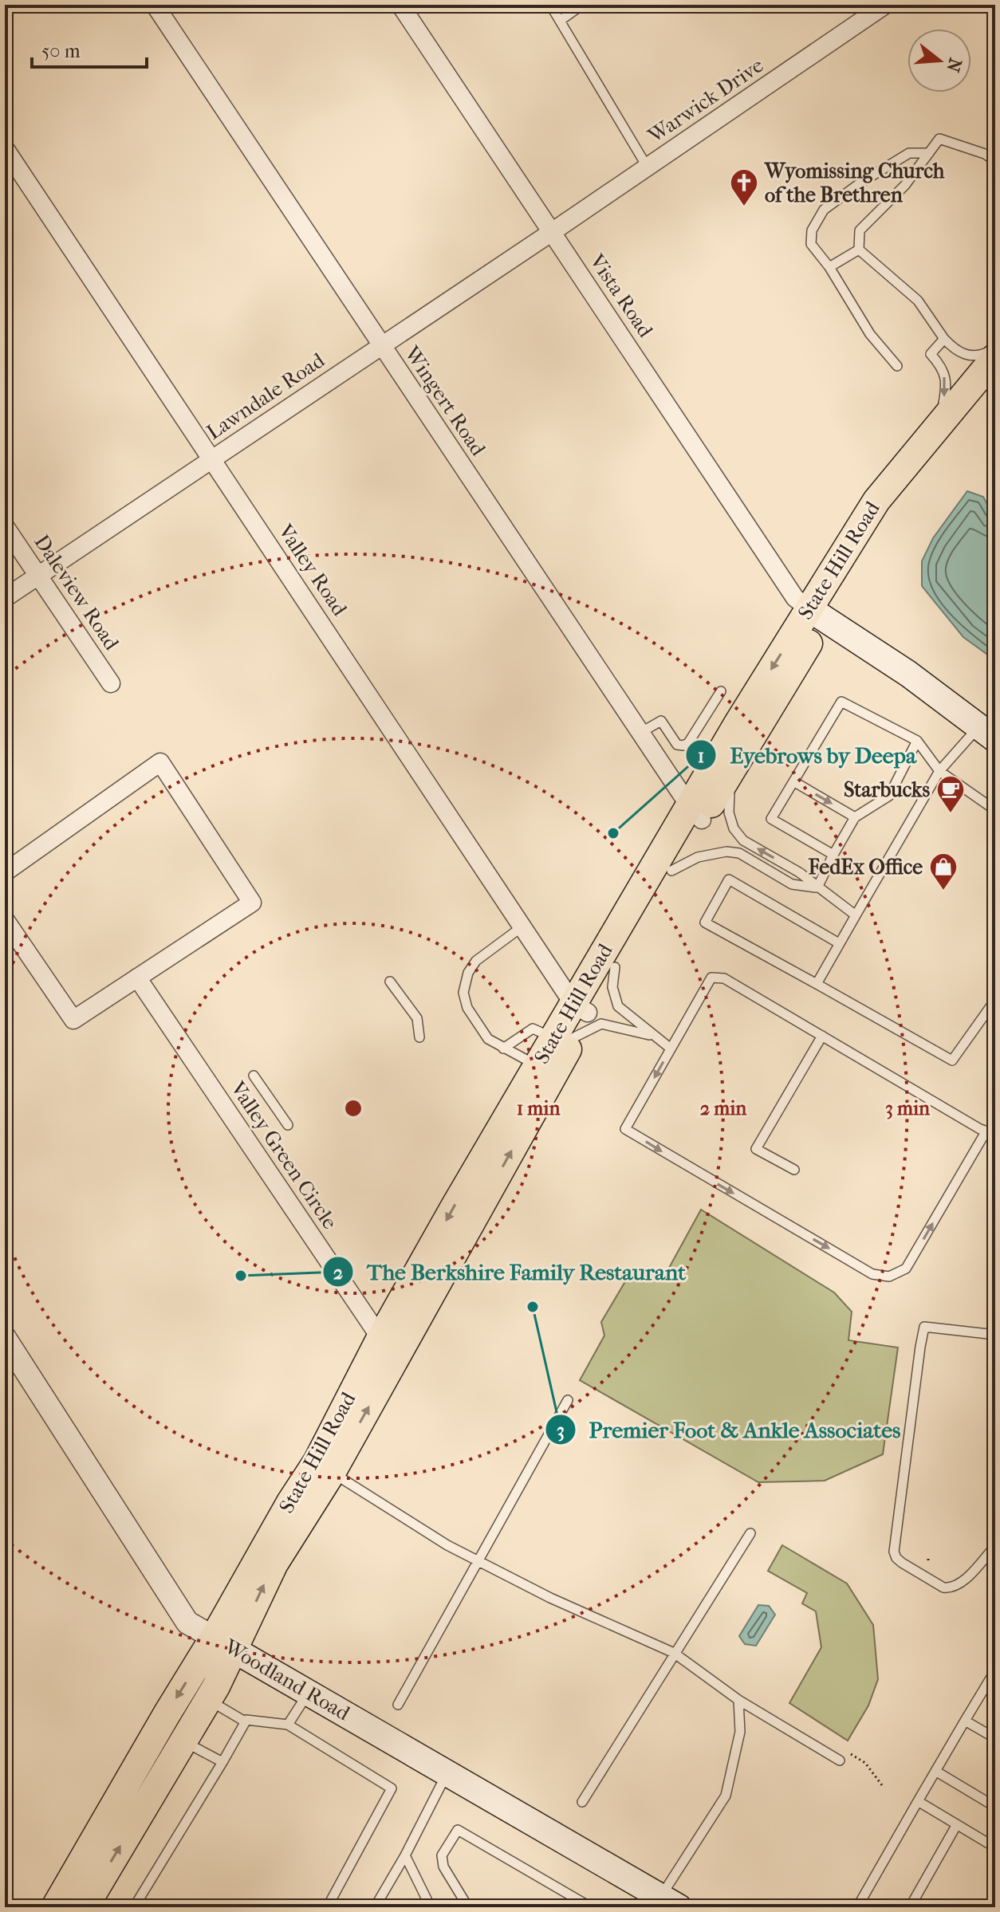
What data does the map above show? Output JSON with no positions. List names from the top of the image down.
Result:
{
  "streets": {
    "main road": ["State Hill Road", "Woodland Road"],
    "street": [
      "Warwick Drive",
      "Vista Road",
      "Lawndale Road",
      "Wingert Road",
      "Valley Road",
      "Daleview Road",
      "Valley Green Circle"
    ]
  },
  "crossings": [
    ["Warwick Drive", "Vista Road"],
    ["Warwick Drive", "Lawndale Road"],
    ["Vista Road", "Lawndale Road"],
    ["Vista Road", "State Hill Road"],
    ["Lawndale Road", "Wingert Road"],
    ["Lawndale Road", "Valley Road"],
    ["Lawndale Road", "Daleview Road"],
    ["Wingert Road", "State Hill Road"],
    ["State Hill Road", "Valley Road"],
    ["State Hill Road", "Valley Green Circle"],
    ["State Hill Road", "Woodland Road"]
  ],
  "places": {
    "church": ["Wyomissing Church of the Brethren"],
    "cafe": ["Starbucks"],
    "other": ["Eyebrows by Deepa", "The Berkshire Family Restaurant", "Premier Foot & Ankle Associates"],
    "shop": ["FedEx Office"]
  },
  "scale_bar": "50 m",
  "north": "right",
  "rings": ["1 min", "2 min", "3 min"]
}
